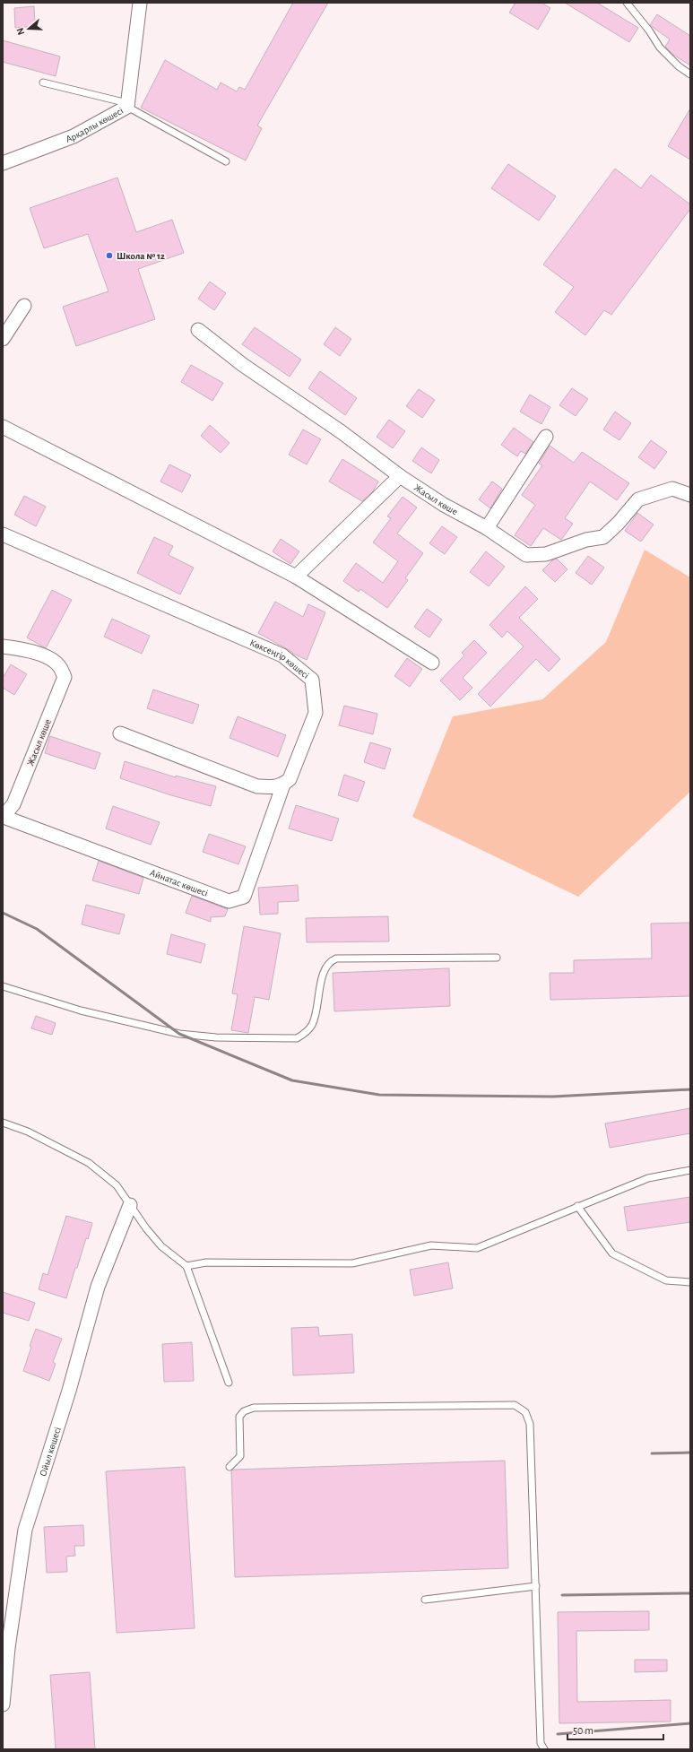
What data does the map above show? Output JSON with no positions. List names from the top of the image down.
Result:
{
  "streets": {
    "street": [
      "Арқарлы көшесі",
      "Жасыл көше",
      "Көксеңгір көшесі",
      "Айнатас көшесі",
      "Ойыл көшесі"
    ]
  },
  "crossings": [
    ["Жасыл көше", "Айнатас көшесі"],
    ["Көксеңгір көшесі", "Айнатас көшесі"]
  ],
  "places": ["Школа № 12"],
  "scale_bar": "50 m",
  "north": "left"
}
